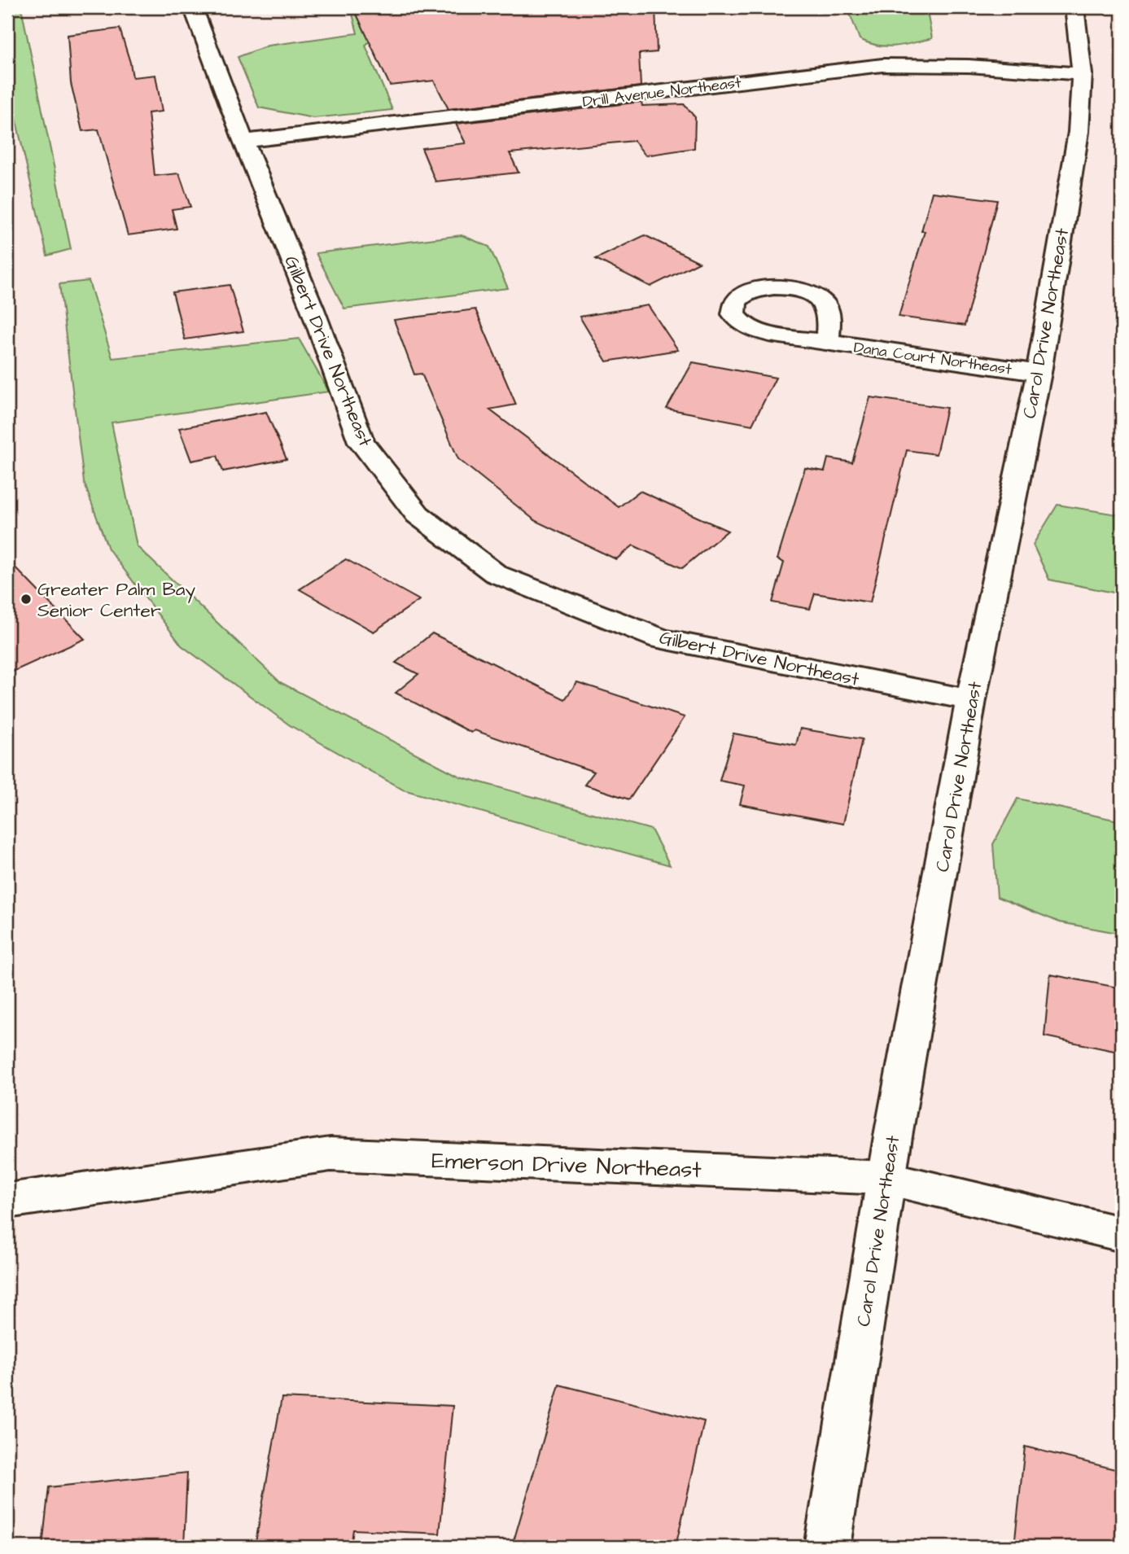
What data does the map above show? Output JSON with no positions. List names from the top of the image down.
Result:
{
  "streets": {
    "street": [
      "Drill Avenue Northeast",
      "Carol Drive Northeast",
      "Gilbert Drive Northeast",
      "Dana Court Northeast",
      "Emerson Drive Northeast"
    ]
  },
  "crossings": [
    ["Drill Avenue Northeast", "Carol Drive Northeast"],
    ["Drill Avenue Northeast", "Gilbert Drive Northeast"],
    ["Carol Drive Northeast", "Gilbert Drive Northeast"],
    ["Carol Drive Northeast", "Dana Court Northeast"],
    ["Carol Drive Northeast", "Emerson Drive Northeast"]
  ],
  "places": ["Greater Palm Bay Senior Center"]
}
